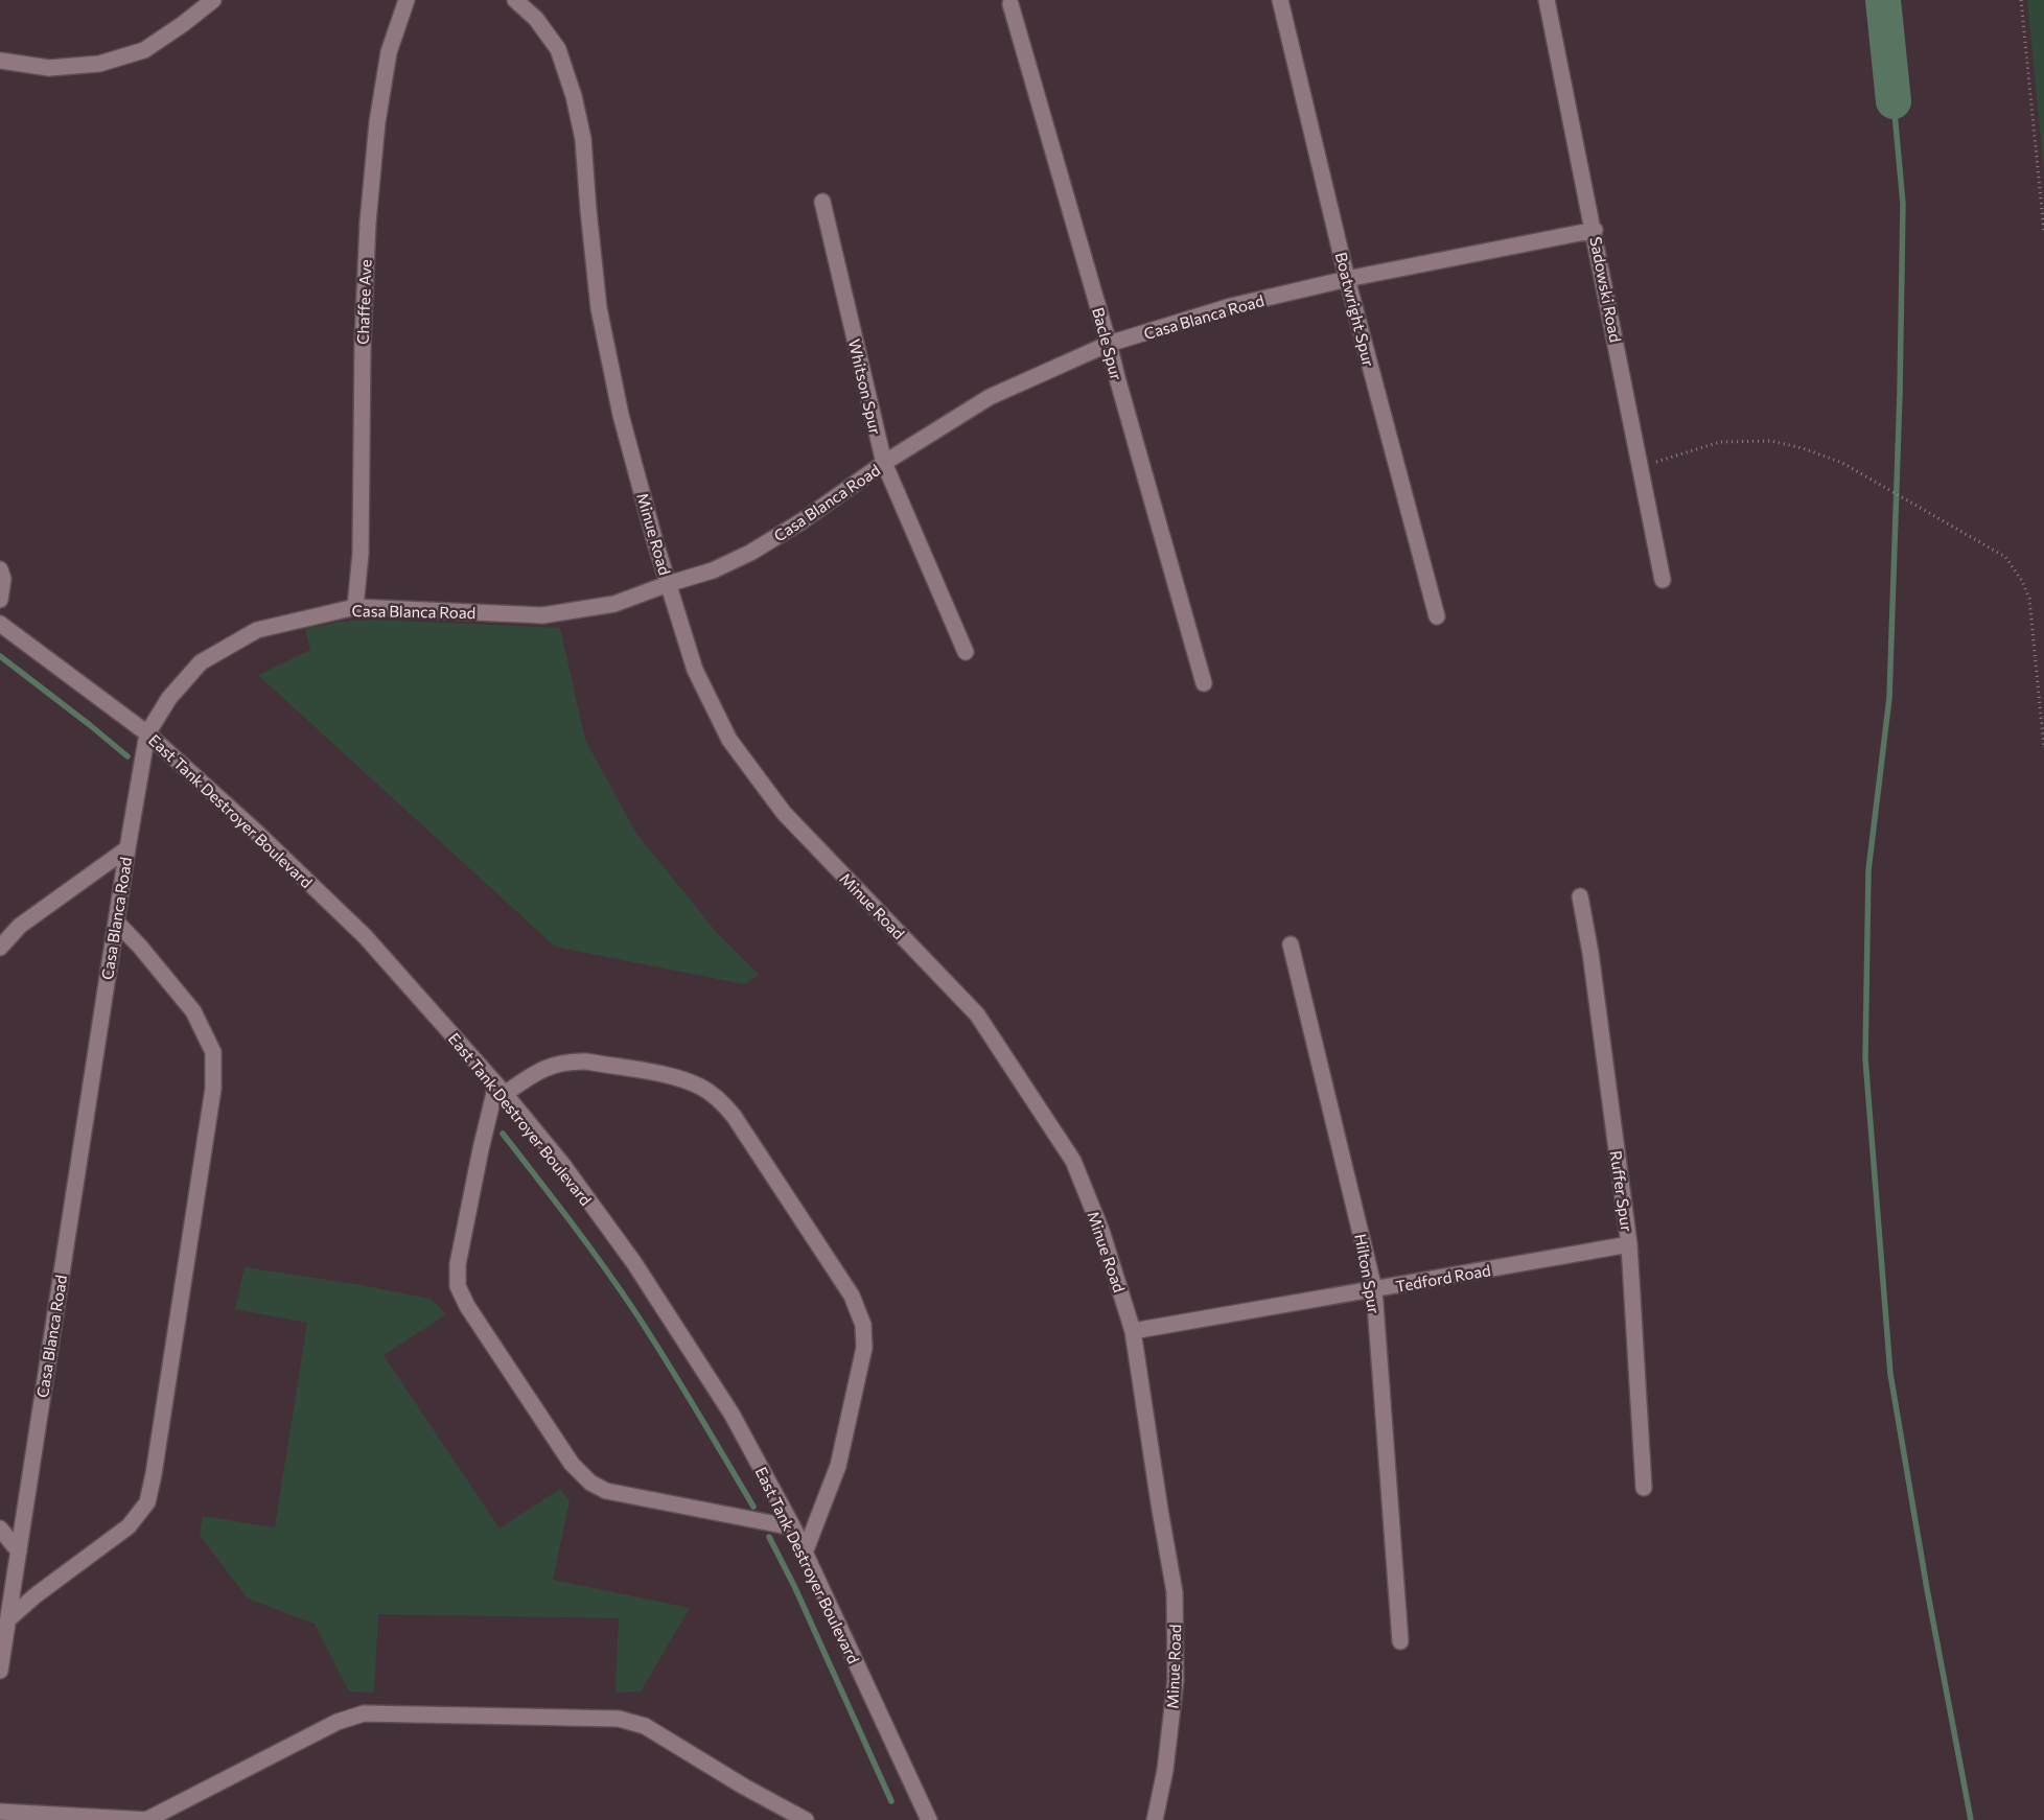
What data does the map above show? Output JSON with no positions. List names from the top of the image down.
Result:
{
  "streets": {
    "street": [
      "Sadowski Road",
      "Chaffee Ave",
      "Boatwright Spur",
      "Casa Blanca Road",
      "Bacle Spur",
      "Whitson Spur",
      "Minue Road",
      "East Tank Destroyer Boulevard",
      "Ruffer Spur",
      "Hilton Spur",
      "Tedford Road"
    ]
  },
  "crossings": [
    ["Sadowski Road", "Casa Blanca Road"],
    ["Chaffee Ave", "Casa Blanca Road"],
    ["Boatwright Spur", "Casa Blanca Road"],
    ["Casa Blanca Road", "Bacle Spur"],
    ["Casa Blanca Road", "Whitson Spur"],
    ["Casa Blanca Road", "Minue Road"],
    ["Casa Blanca Road", "East Tank Destroyer Boulevard"],
    ["Minue Road", "Tedford Road"],
    ["Ruffer Spur", "Tedford Road"],
    ["Hilton Spur", "Tedford Road"]
  ]
}
